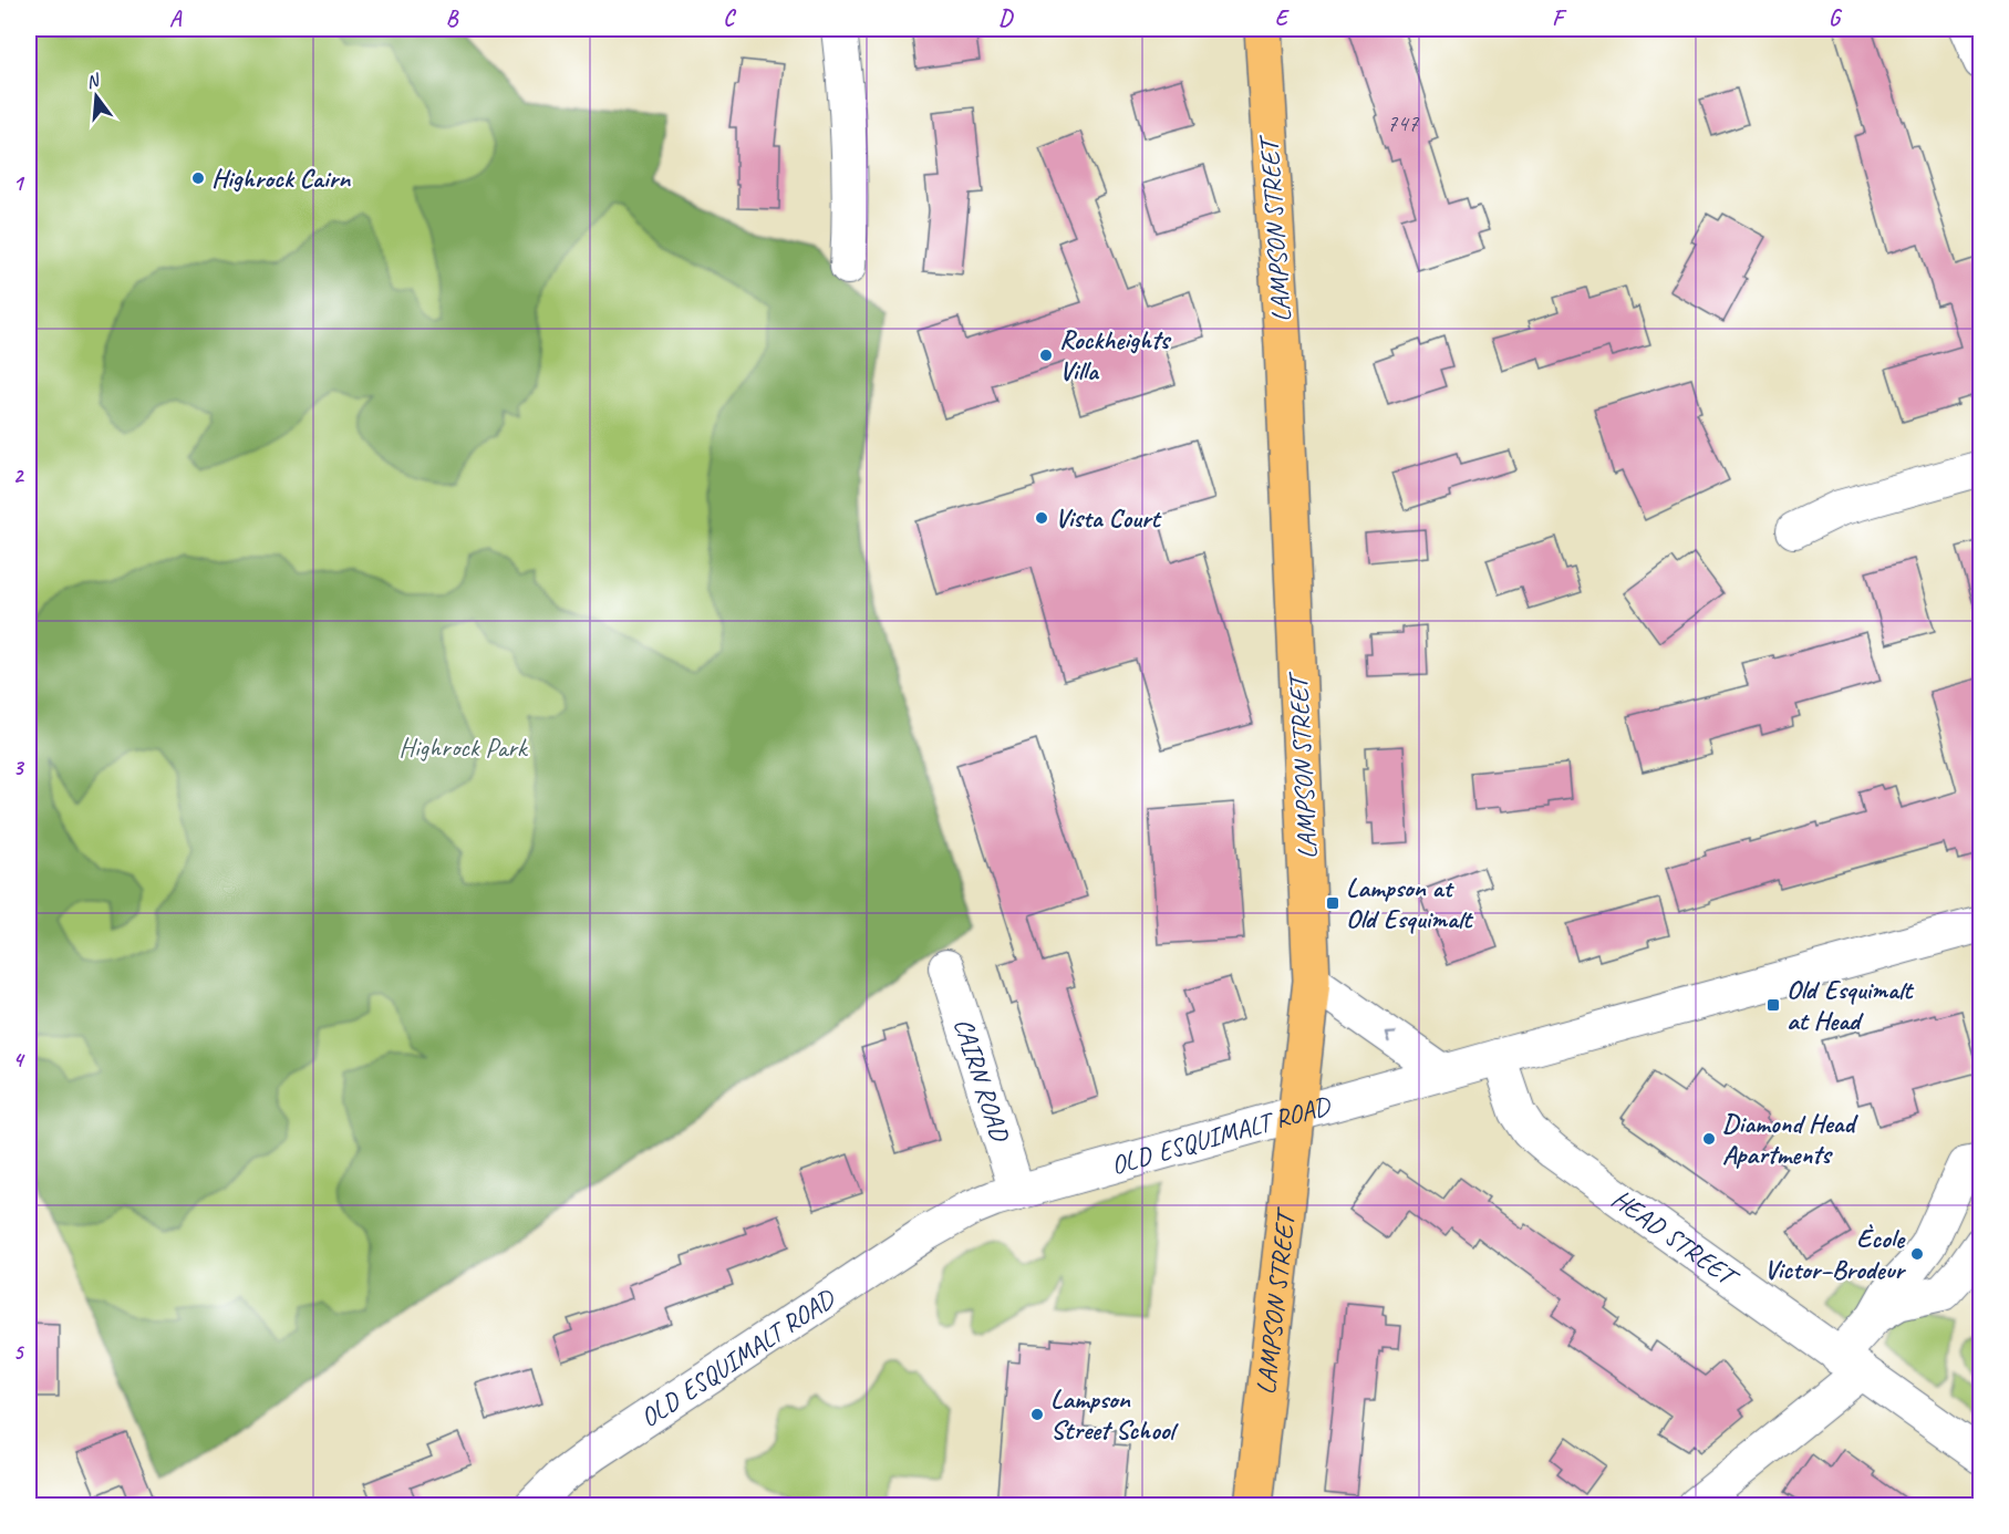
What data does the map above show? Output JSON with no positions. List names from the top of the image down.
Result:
{
  "streets": {
    "main road": ["LAMPSON STREET"],
    "street": ["CAIRN ROAD", "OLD ESQUIMALT ROAD", "HEAD STREET"]
  },
  "crossings": [
    ["LAMPSON STREET", "OLD ESQUIMALT ROAD"],
    ["CAIRN ROAD", "OLD ESQUIMALT ROAD"],
    ["OLD ESQUIMALT ROAD", "HEAD STREET"]
  ],
  "parks": ["Highrock Park"],
  "places": {
    "other": [
      "Highrock Cairn",
      "Rockheights Villa",
      "Vista Court",
      "Diamond Head Apartments",
      "Ècole Victor–Brodeur",
      "Lampson Street School"
    ],
    "transit": ["Lampson at Old Esquimalt", "Old Esquimalt at Head"]
  },
  "house_numbers": ["747"],
  "north": "top",
  "grid": {
    "columns": [
      "A",
      "B",
      "C",
      "D",
      "E",
      "F",
      "G"
    ],
    "rows": [
      "1",
      "2",
      "3",
      "4",
      "5"
    ]
  }
}
